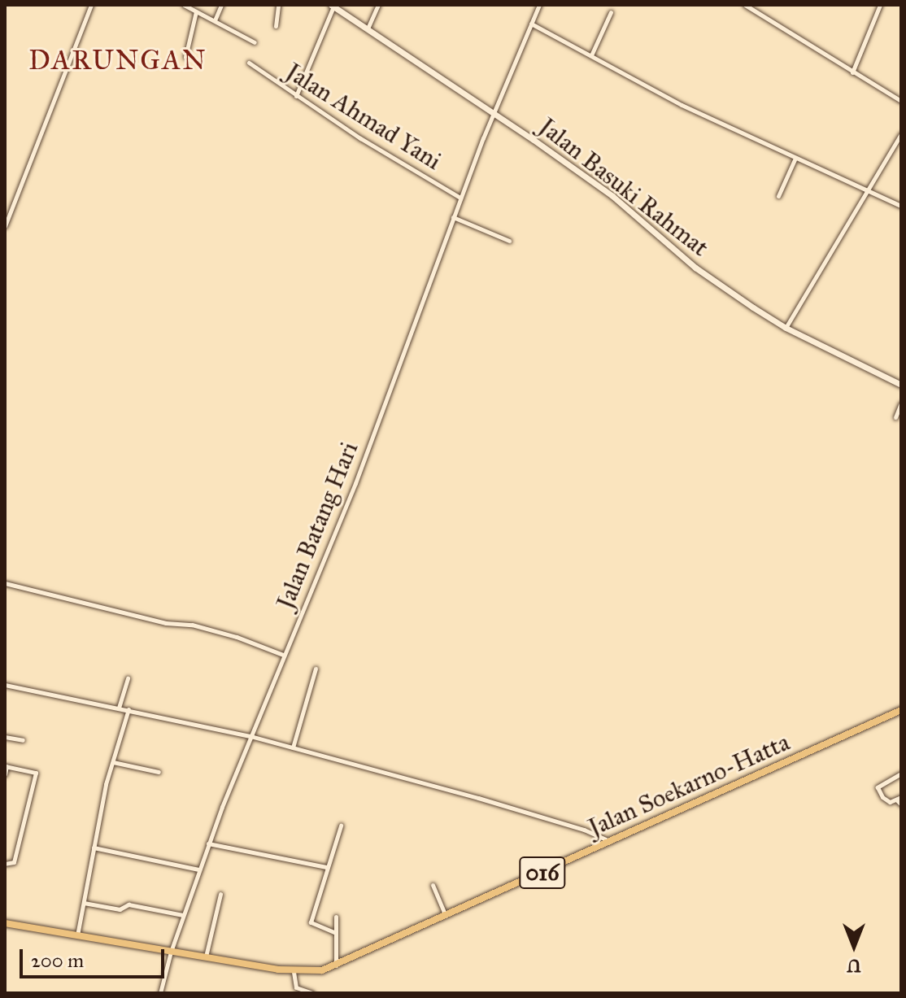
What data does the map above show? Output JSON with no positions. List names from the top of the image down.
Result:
{
  "streets": {
    "main road": ["Jalan Basuki Rahmat", "Jalan Soekarno-Hatta", "016"],
    "street": ["Jalan Ahmad Yani", "Jalan Batang Hari"]
  },
  "crossings": [
    ["Jalan Ahmad Yani", "Jalan Batang Hari"],
    ["Jalan Basuki Rahmat", "Jalan Batang Hari"],
    ["Jalan Batang Hari", "Jalan Soekarno-Hatta"]
  ],
  "districts": ["DARUNGAN"],
  "scale_bar": "200 m",
  "north": "bottom"
}
